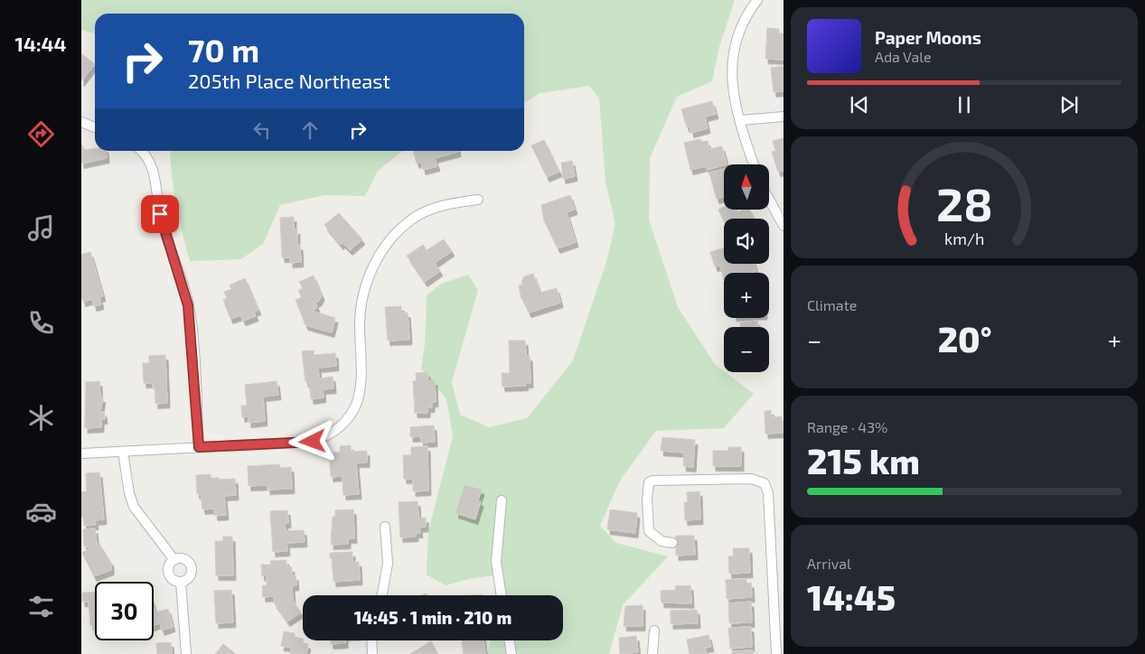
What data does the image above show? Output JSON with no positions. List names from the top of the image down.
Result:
{
  "north": "top",
  "page": {
    "tabs": "14:44",
    "turn": ["70 m", "205th Place Northeast"],
    "song": ["Paper Moons", "Ada Vale"],
    "map_buttons": ["+", "−"],
    "tile": [
      "Climate",
      ["Range · 43%", "215 km"],
      ["Arrival", "14:45"]
    ],
    "heat": ["−", "20°", "+"],
    "limit": "30",
    "trip": "14:45 · 1 min · 210 m",
    "gauge": ["28", "km/h"]
  }
}
